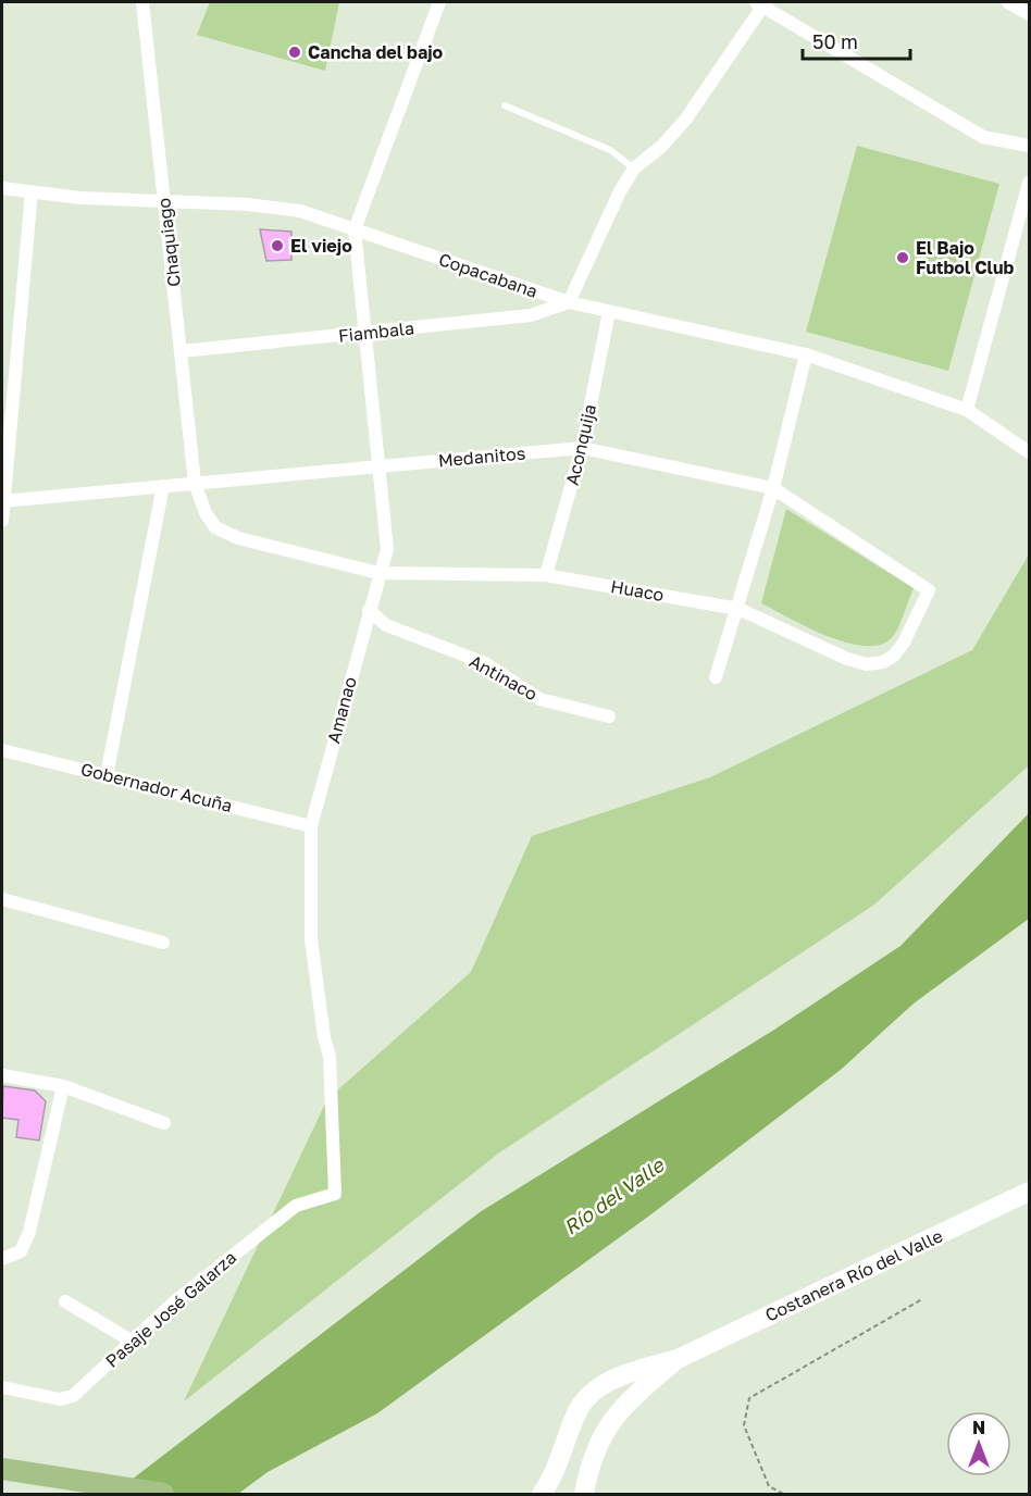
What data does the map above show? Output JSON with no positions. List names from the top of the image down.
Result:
{
  "streets": {
    "main road": ["Costanera Río del Valle"],
    "street": [
      "Chaquiago",
      "Copacabana",
      "Fiambala",
      "Aconquija",
      "Medanitos",
      "Huaco",
      "Antinaco",
      "Amanao",
      "Gobernador Acuña",
      "Pasaje José Galarza"
    ]
  },
  "crossings": [
    ["Chaquiago", "Copacabana"],
    ["Chaquiago", "Fiambala"],
    ["Chaquiago", "Medanitos"],
    ["Copacabana", "Fiambala"],
    ["Copacabana", "Aconquija"],
    ["Copacabana", "Amanao"],
    ["Fiambala", "Amanao"],
    ["Aconquija", "Medanitos"],
    ["Aconquija", "Huaco"],
    ["Medanitos", "Huaco"],
    ["Medanitos", "Amanao"],
    ["Huaco", "Amanao"],
    ["Antinaco", "Amanao"],
    ["Amanao", "Gobernador Acuña"],
    ["Amanao", "Pasaje José Galarza"]
  ],
  "water": ["Río del Valle"],
  "places": ["Cancha del bajo", "El viejo", "El Bajo Futbol Club"],
  "scale_bar": "50 m",
  "north": "top"
}
